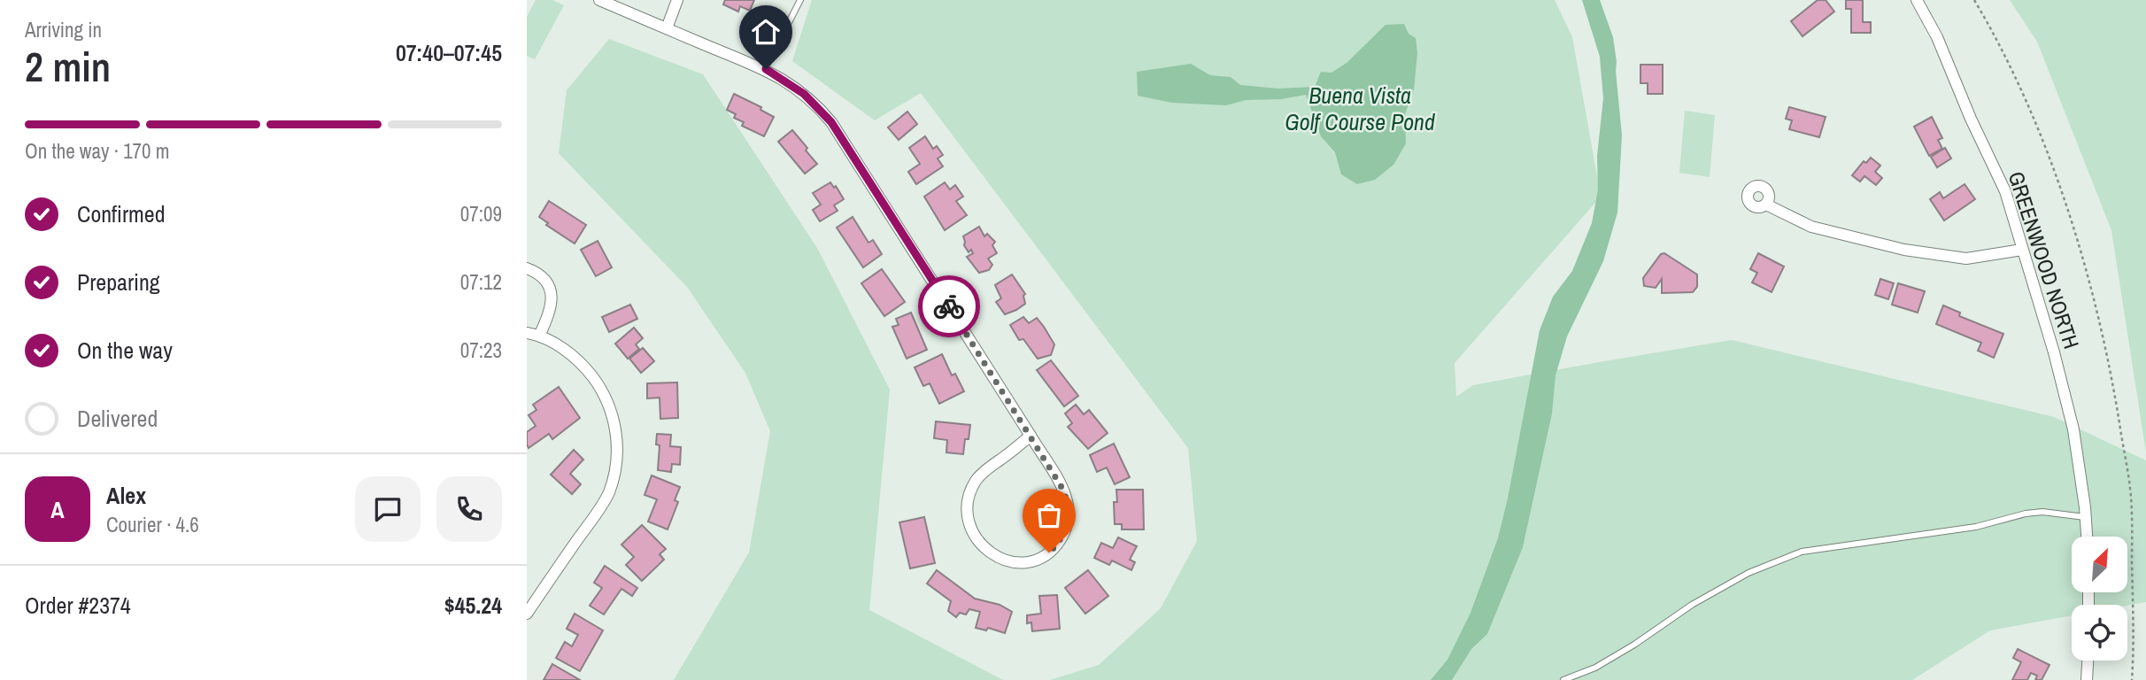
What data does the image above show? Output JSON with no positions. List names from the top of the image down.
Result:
{
  "streets": {
    "street": ["GREENWOOD NORTH"]
  },
  "water": ["Buena Vista Golf Course Pond"],
  "north": "top right",
  "page": {
    "heading": ["2 min", "Arriving in", "07:40–07:45"],
    "panel": [
      "Alex",
      "Courier · 4.6",
      "Order #2374",
      "$45.24"
    ],
    "bar": "On the way · 170 m",
    "list": [
      ["Confirmed", "07:09"],
      ["Preparing", "07:12"],
      ["On the way", "07:23"],
      "Delivered"
    ],
    "round": "A"
  }
}
